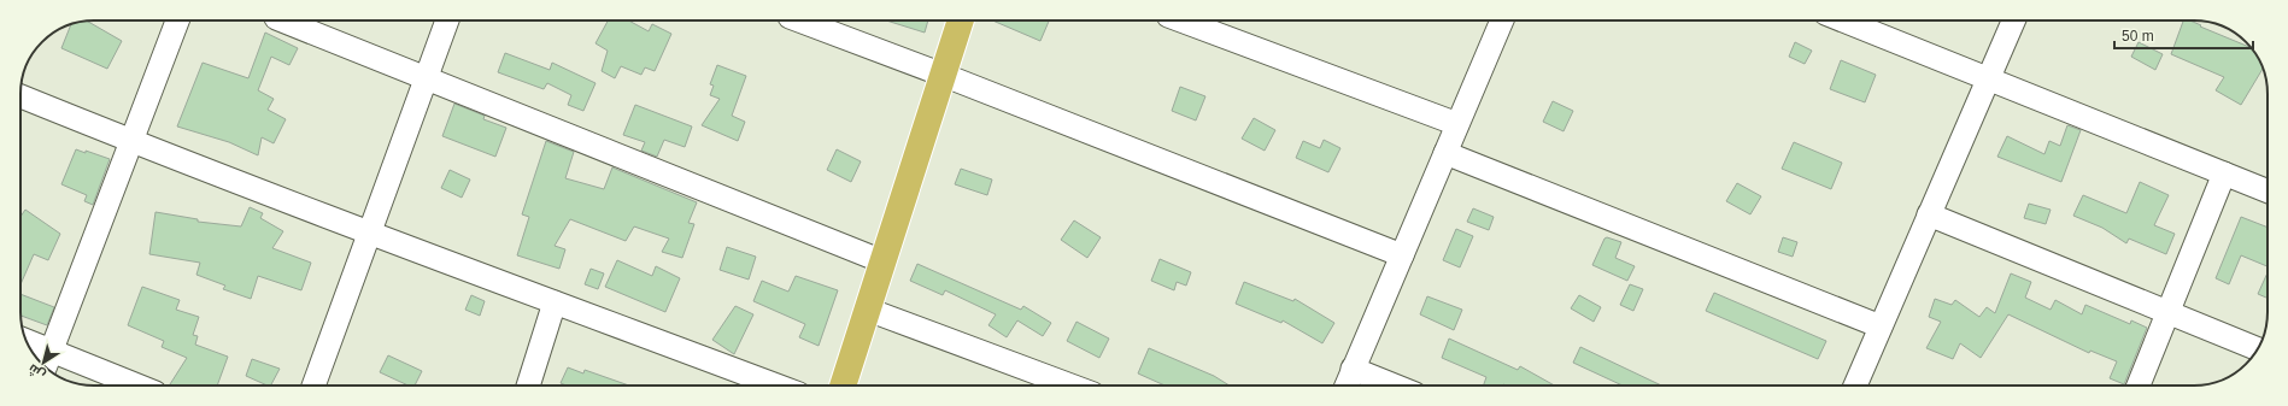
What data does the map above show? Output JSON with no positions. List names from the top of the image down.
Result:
{
  "scale_bar": "50 m",
  "north": "bottom left"
}
